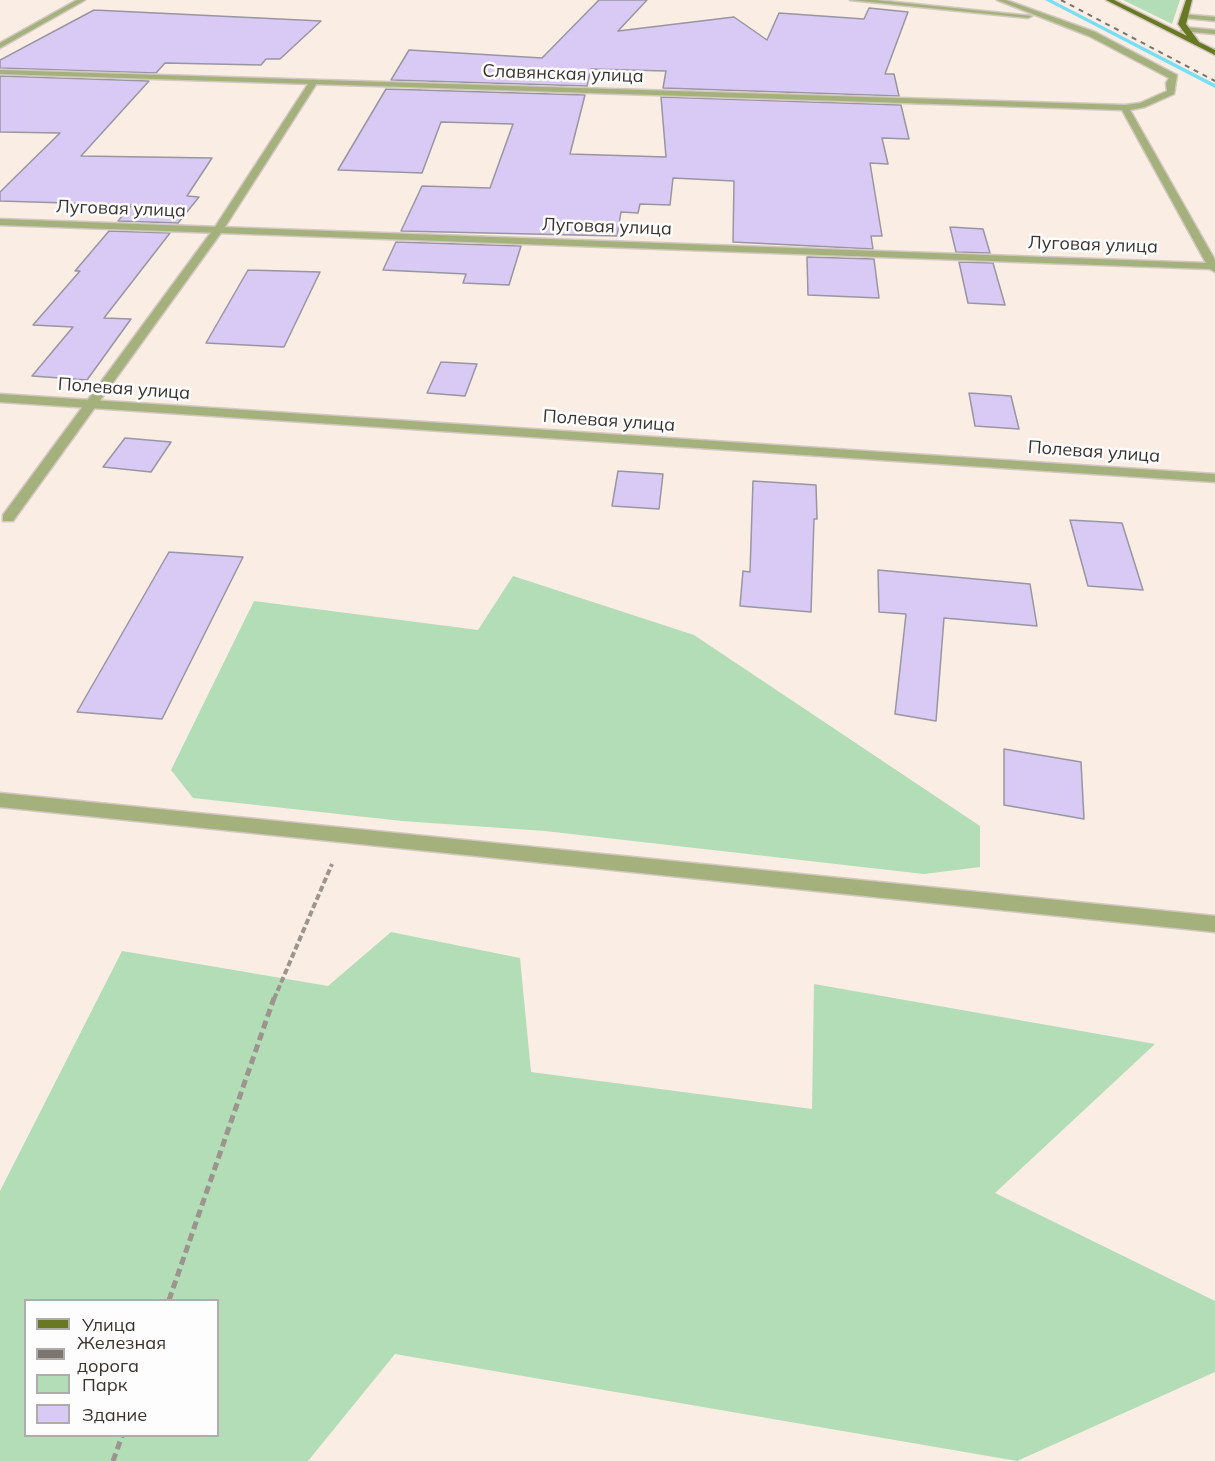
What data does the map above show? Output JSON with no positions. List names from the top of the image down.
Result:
{
  "streets": {
    "street": ["Славянская улица", "Луговая улица", "Полевая улица"]
  },
  "legend": [
    "Улица",
    "Железная дорога",
    "Парк",
    "Здание"
  ]
}
